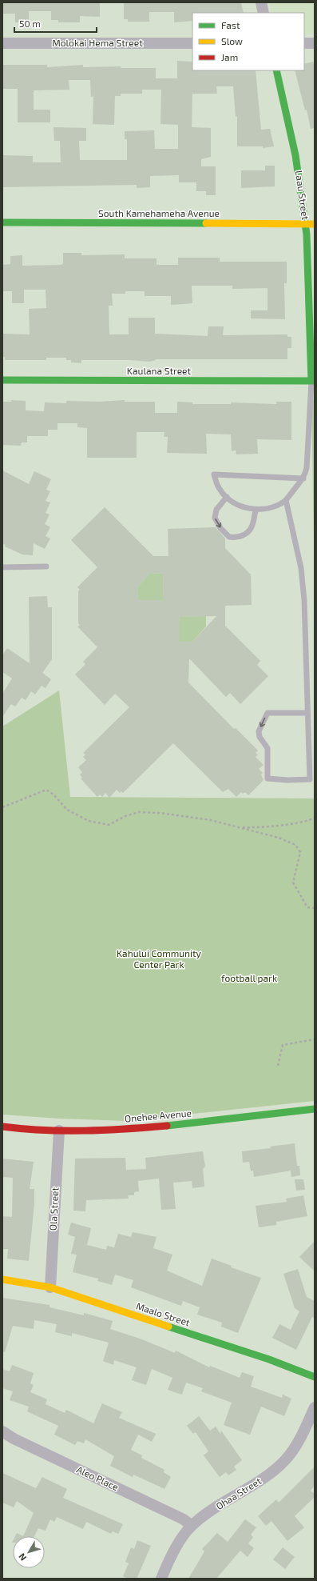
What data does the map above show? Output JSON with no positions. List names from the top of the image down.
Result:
{
  "streets": {
    "street": [
      "Molokai Hema Street",
      "Laau Street",
      "South Kamehameha Avenue",
      "Kaulana Street",
      "Onehee Avenue",
      "Ola Street",
      "Maalo Street",
      "Aleo Place",
      "Ohaa Street"
    ]
  },
  "crossings": [
    ["Laau Street", "South Kamehameha Avenue"],
    ["Laau Street", "Kaulana Street"],
    ["Onehee Avenue", "Ola Street"],
    ["Ola Street", "Maalo Street"],
    ["Aleo Place", "Ohaa Street"]
  ],
  "parks": ["Kahului Community Center Park", "football park"],
  "legend": ["Fast", "Slow", "Jam"],
  "scale_bar": "50 m",
  "north": "bottom left"
}
